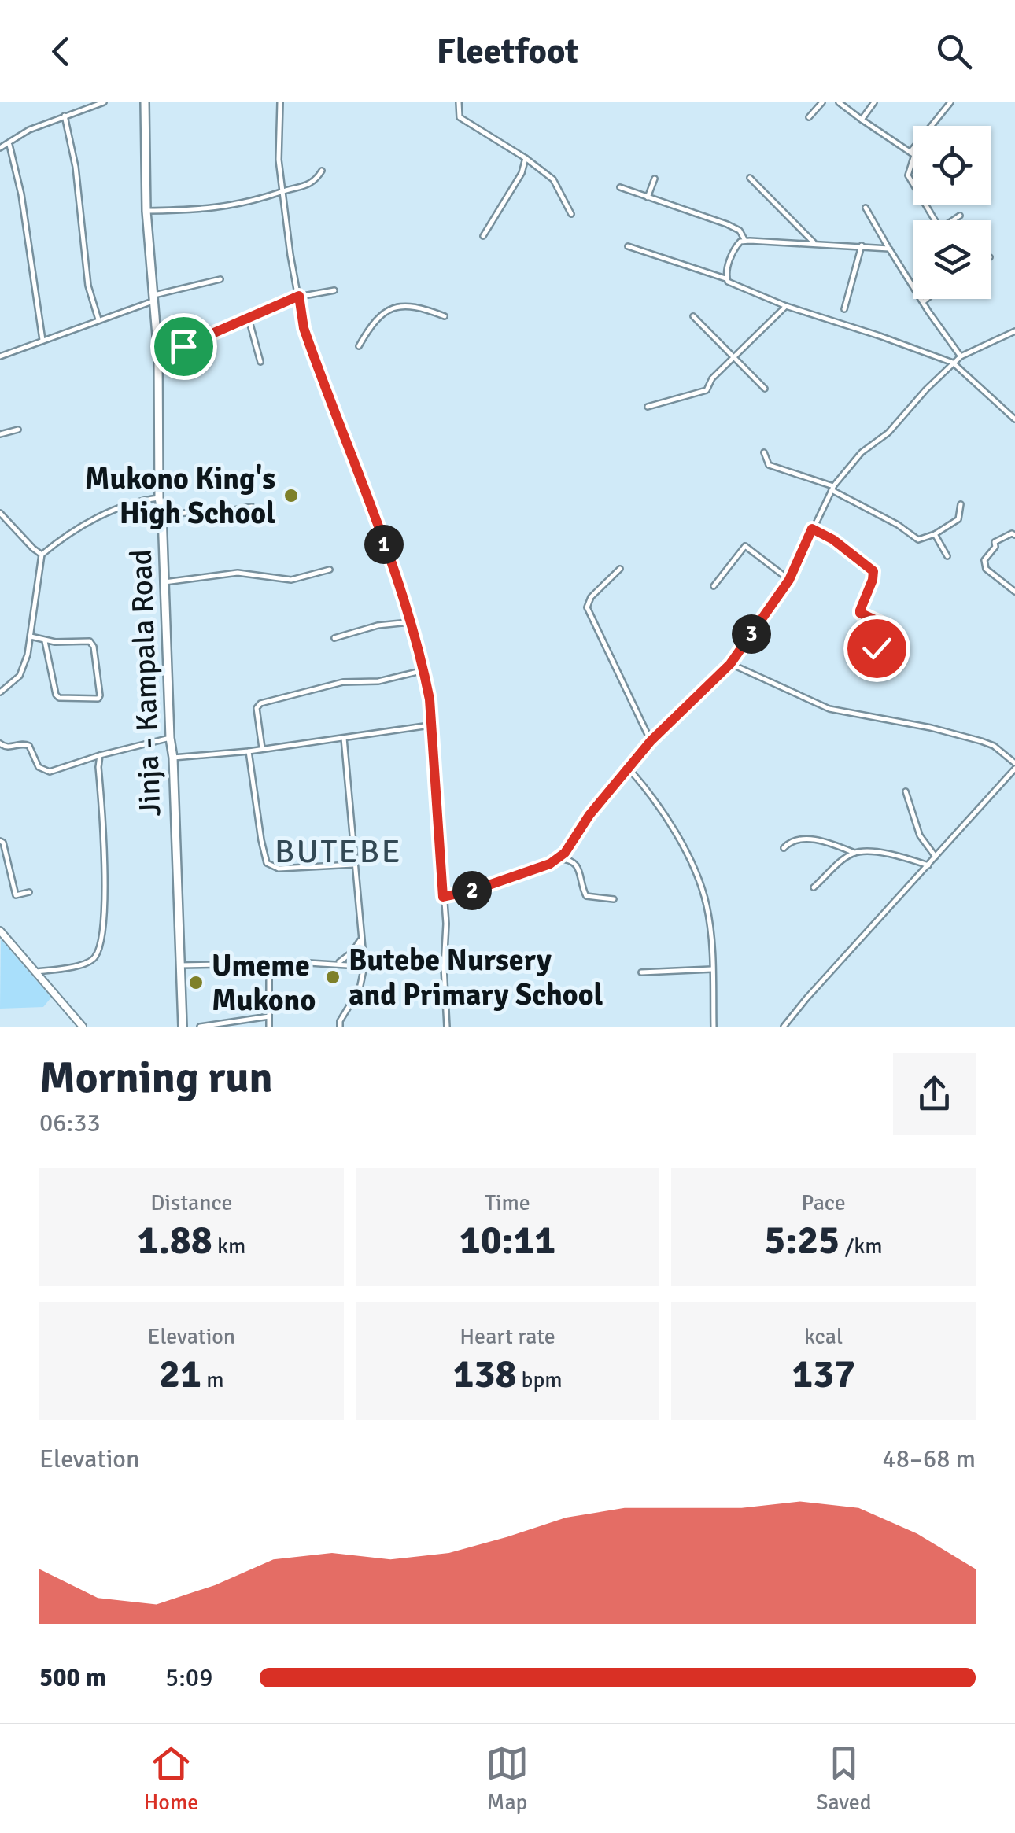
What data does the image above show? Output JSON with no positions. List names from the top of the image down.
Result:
{
  "streets": {
    "highway": ["Jinja - Kampala Road"]
  },
  "districts": ["BUTEBE"],
  "places": ["Mukono King's High School", "Butebe Nursery and Primary School", "Umeme Mukono"],
  "page": {
    "header": "Fleetfoot",
    "pins": ["1", "3", "2"],
    "heading": ["Morning run", "06:33"],
    "stats": [
      ["Distance", "1.88 km"],
      ["Time", "10:11"],
      ["Pace", "5:25 /km"],
      ["Elevation", "21 m"],
      ["Heart rate", "138 bpm"],
      ["kcal", "137"]
    ],
    "chart": ["Elevation", "48–68 m"],
    "list": [
      {
        "name": "500 m",
        "note": "5:09"
      }
    ],
    "tabs": ["Home", "Map", "Saved"]
  }
}
